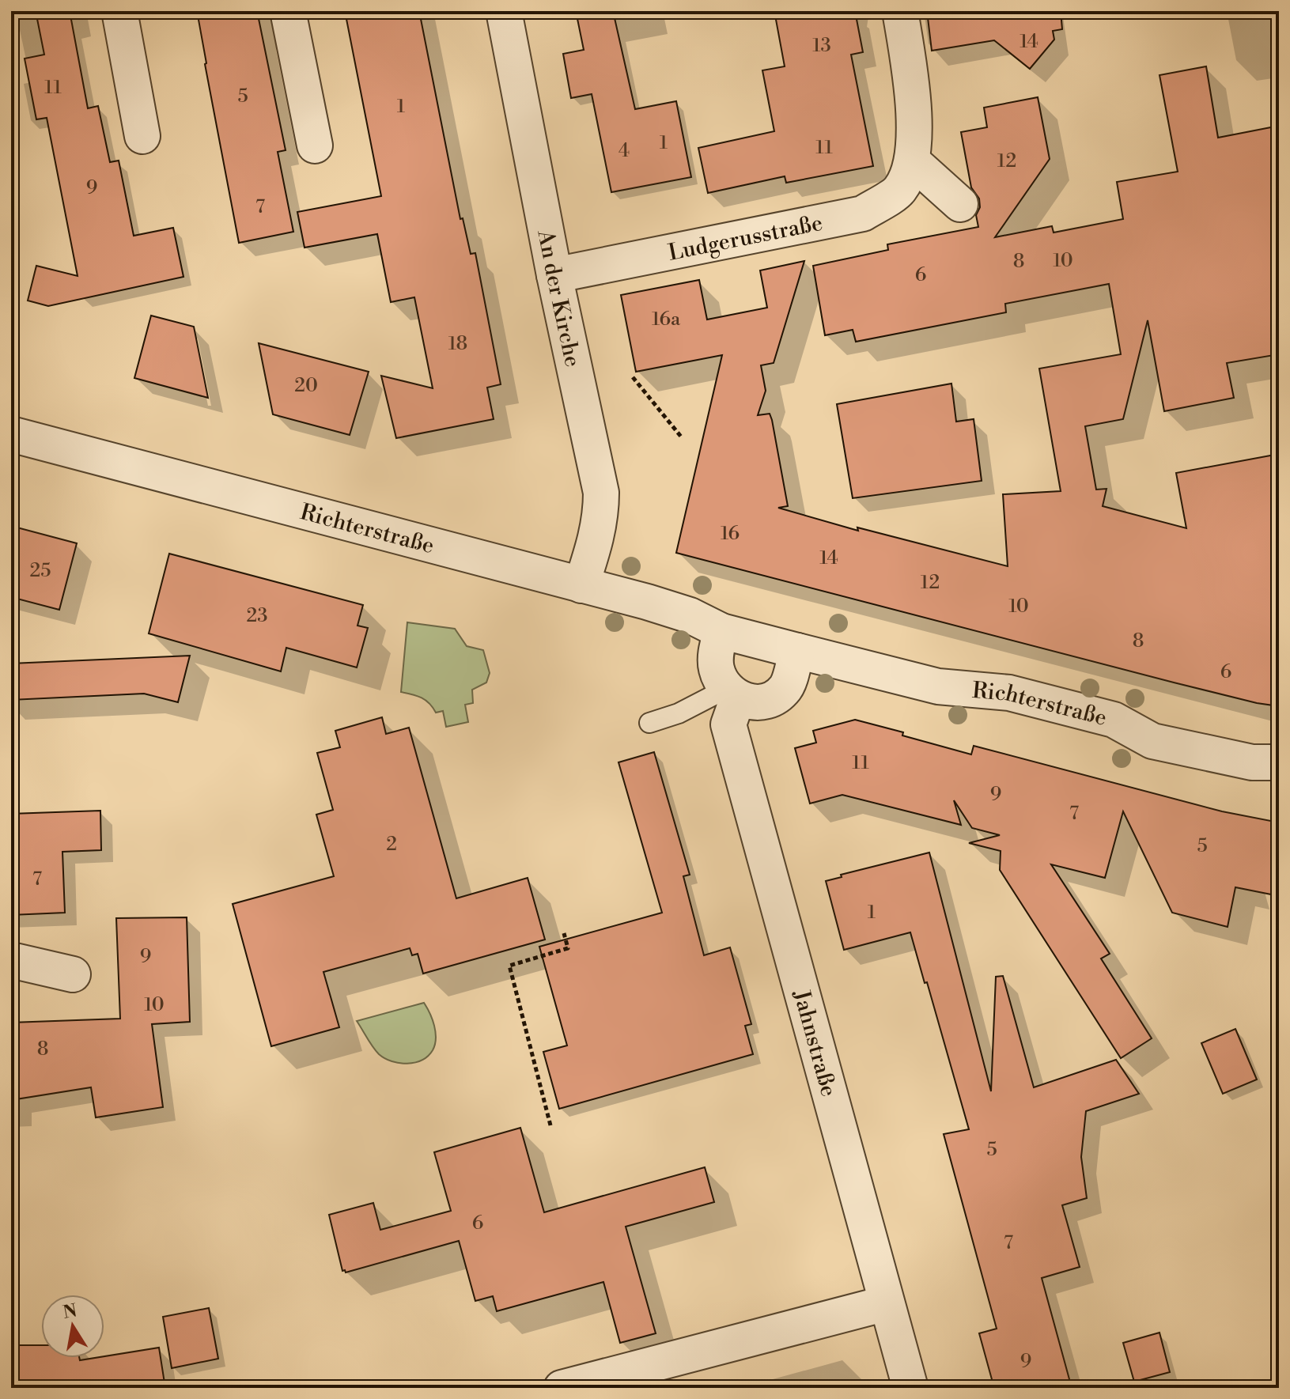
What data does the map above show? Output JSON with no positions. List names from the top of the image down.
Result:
{
  "streets": {
    "street": [
      "Ludgerusstraße",
      "An der Kirche",
      "Richterstraße",
      "Jahnstraße"
    ]
  },
  "crossings": [
    ["Ludgerusstraße", "An der Kirche"],
    ["An der Kirche", "Richterstraße"]
  ],
  "house_numbers": [
    "14",
    "13",
    "11",
    "5",
    "1",
    "1",
    "11",
    "4",
    "12",
    "9",
    "7",
    "10",
    "8",
    "6",
    "16a",
    "18",
    "20",
    "16",
    "14",
    "25",
    "12",
    "10",
    "23",
    "8",
    "6",
    "11",
    "9",
    "7",
    "2",
    "5",
    "7",
    "1",
    "9",
    "10",
    "8",
    "5",
    "6",
    "7",
    "9"
  ],
  "north": "top"
}
